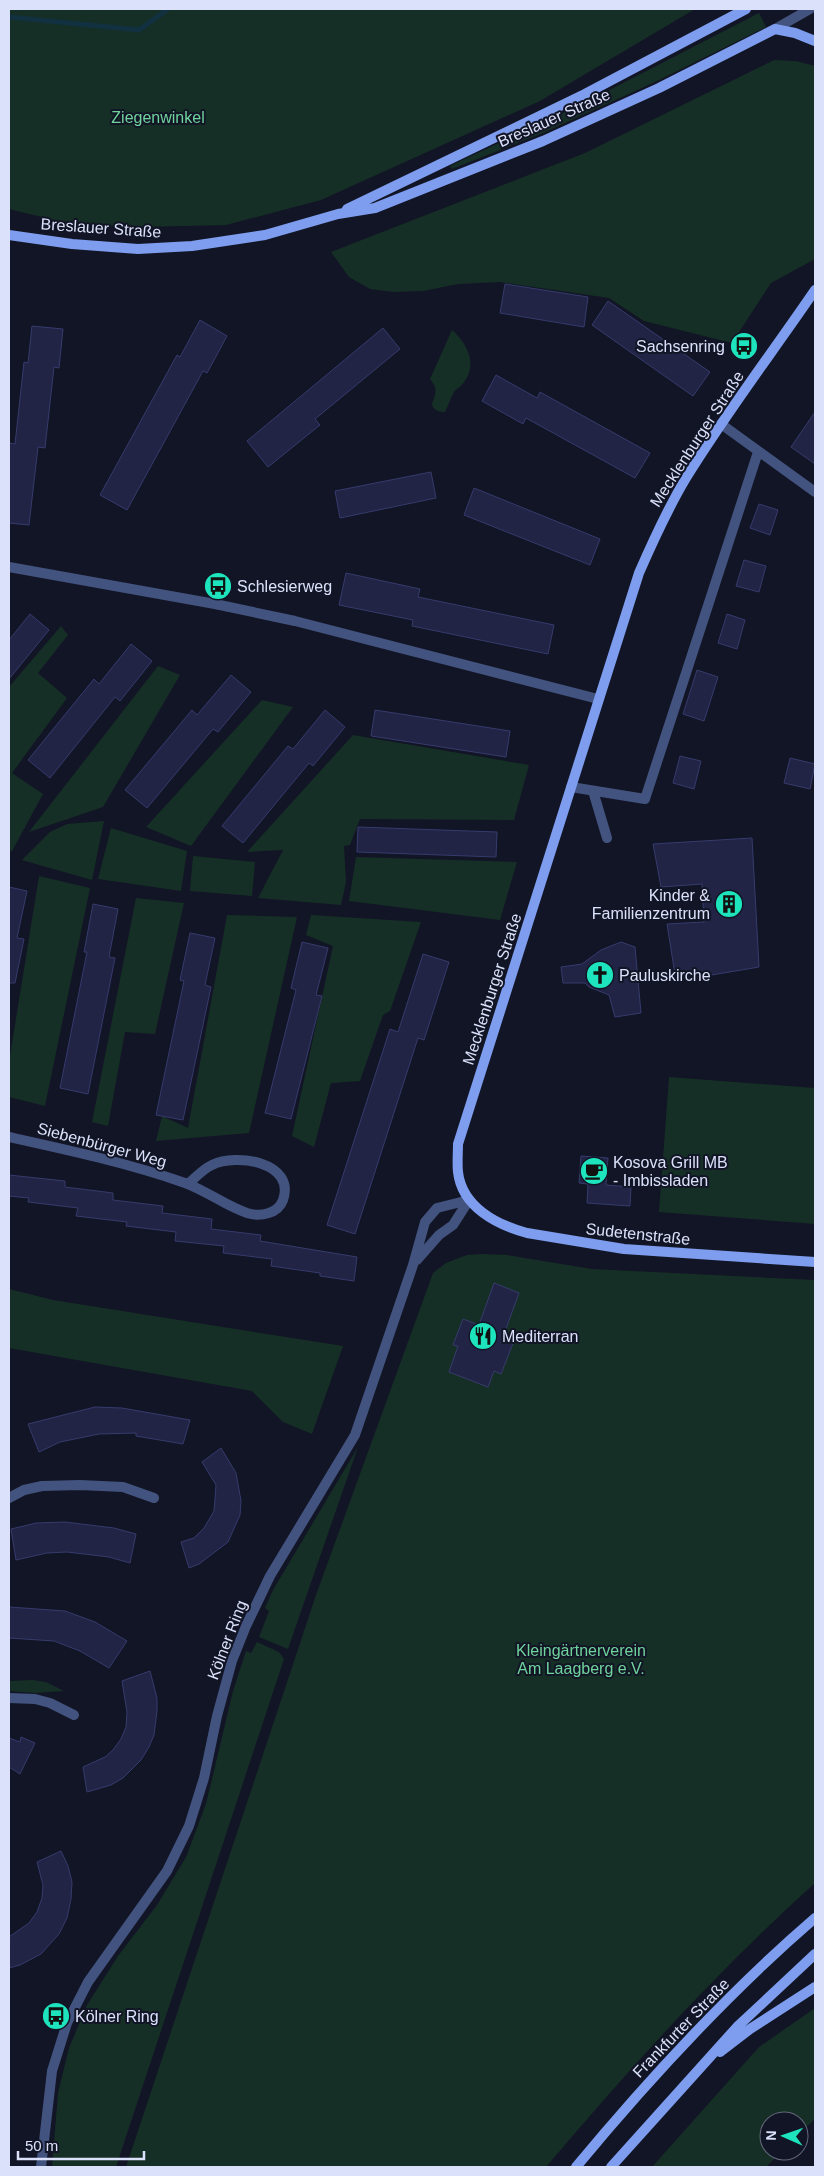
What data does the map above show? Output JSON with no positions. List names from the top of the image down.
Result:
{
  "streets": {
    "street": [
      "Breslauer Straße",
      "Mecklenburger Straße",
      "Siebenbürger Weg",
      "Sudetenstraße",
      "Kölner Ring",
      "Frankfurter Straße"
    ]
  },
  "crossings": [
    ["Mecklenburger Straße", "Sudetenstraße"],
    ["Mecklenburger Straße", "Kölner Ring"],
    ["Sudetenstraße", "Kölner Ring"]
  ],
  "parks": ["Ziegenwinkel", "Kleingärtnerverein Am Laagberg e.V."],
  "places": {
    "bus stop": ["Sachsenring", "Schlesierweg", "Kölner Ring"],
    "building": ["Kinder & Familienzentrum"],
    "church": ["Pauluskirche"],
    "cafe": ["Kosova Grill MB - Imbissladen"],
    "restaurant": ["Mediterran"]
  },
  "scale_bar": "50 m",
  "north": "left"
}
